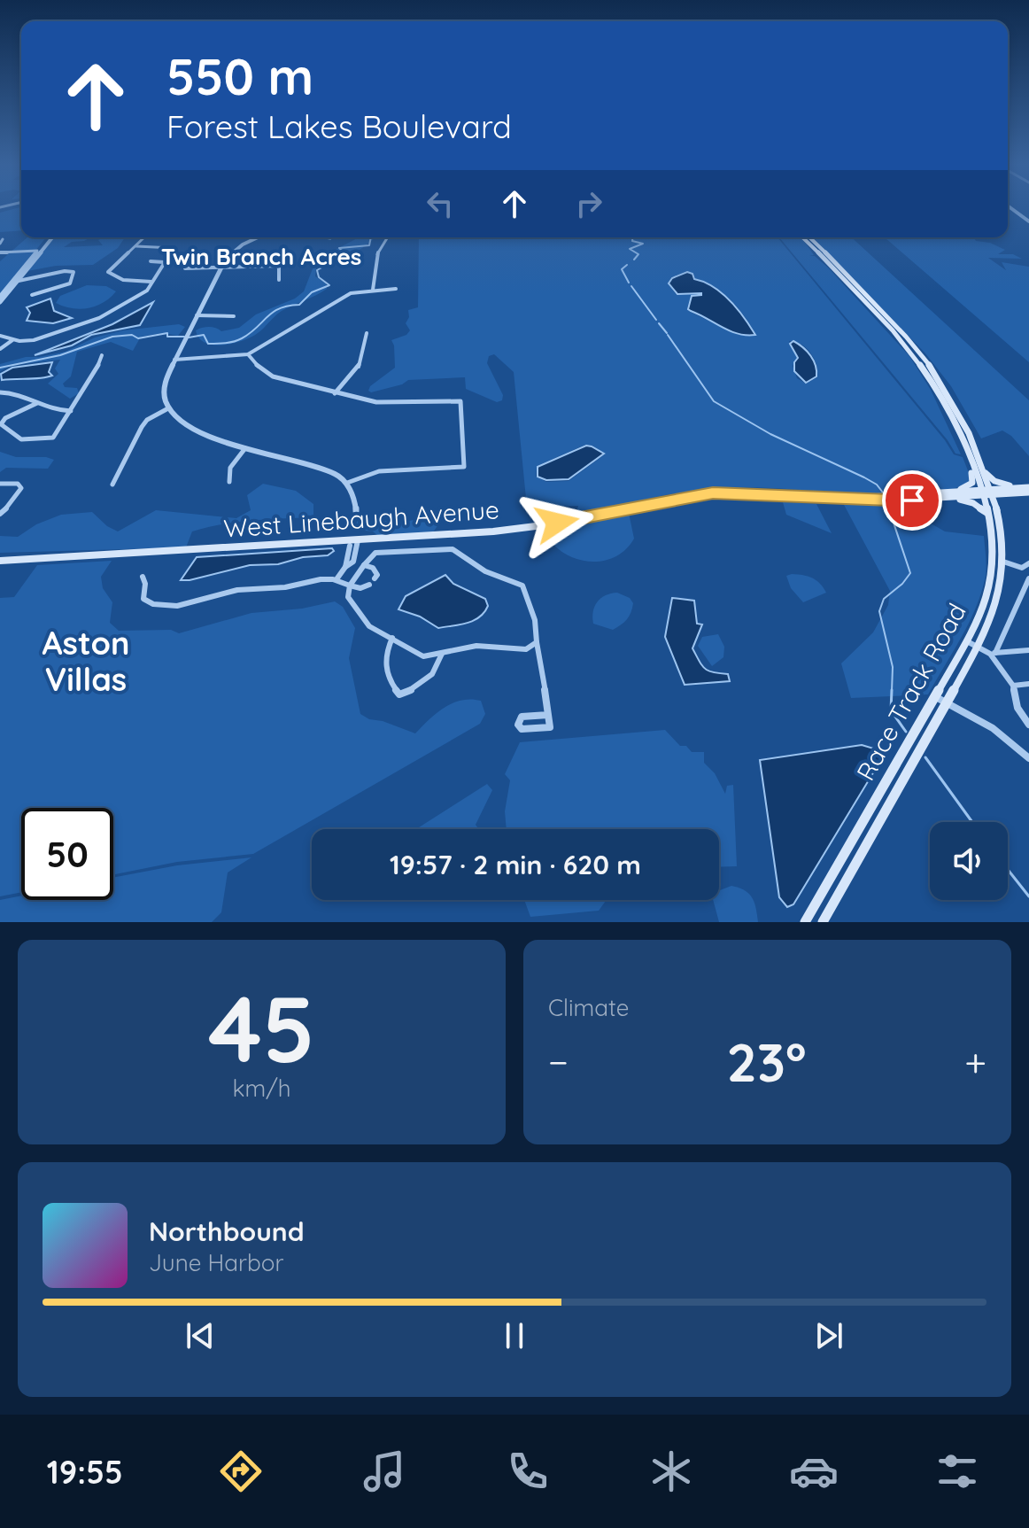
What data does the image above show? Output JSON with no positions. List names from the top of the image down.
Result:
{
  "streets": {
    "main road": ["West Linebaugh Avenue", "Race Track Road"]
  },
  "districts": ["Twin Branch Acres", "Aston Villas"],
  "page": {
    "turn": ["550 m", "Forest Lakes Boulevard"],
    "limit": "50",
    "trip": "19:57 · 2 min · 620 m",
    "tile": [
      ["45", "km/h"],
      "Climate"
    ],
    "heat": ["−", "23°", "+"],
    "song": ["Northbound", "June Harbor"],
    "tabs": "19:55"
  }
}
